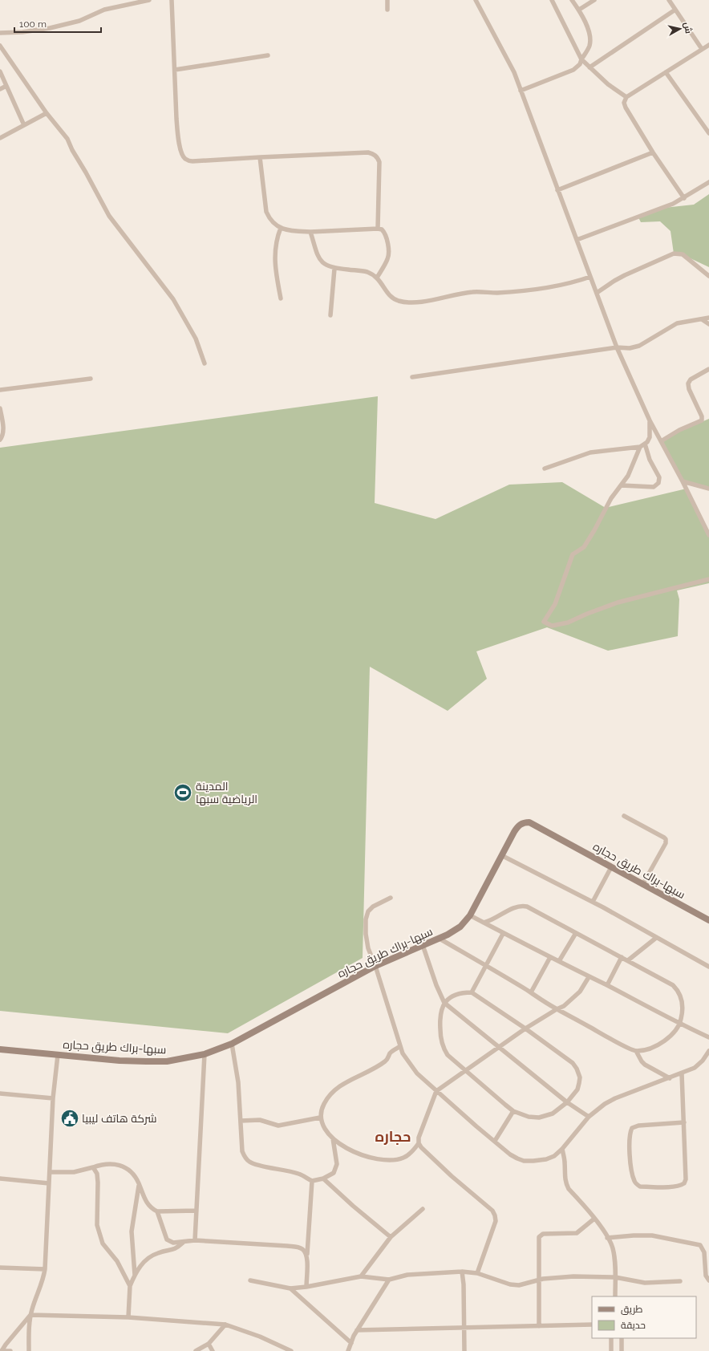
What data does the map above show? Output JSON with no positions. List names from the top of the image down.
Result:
{
  "streets": {
    "main road": ["سبها-براك طريق حجاره"]
  },
  "districts": ["حجاره"],
  "places": {
    "sports": ["المدينة الرياضية سبها"],
    "public building": ["شركة هاتف ليبيا"]
  },
  "legend": ["طريق", "حديقة"],
  "scale_bar": "100 m",
  "north": "right"
}
